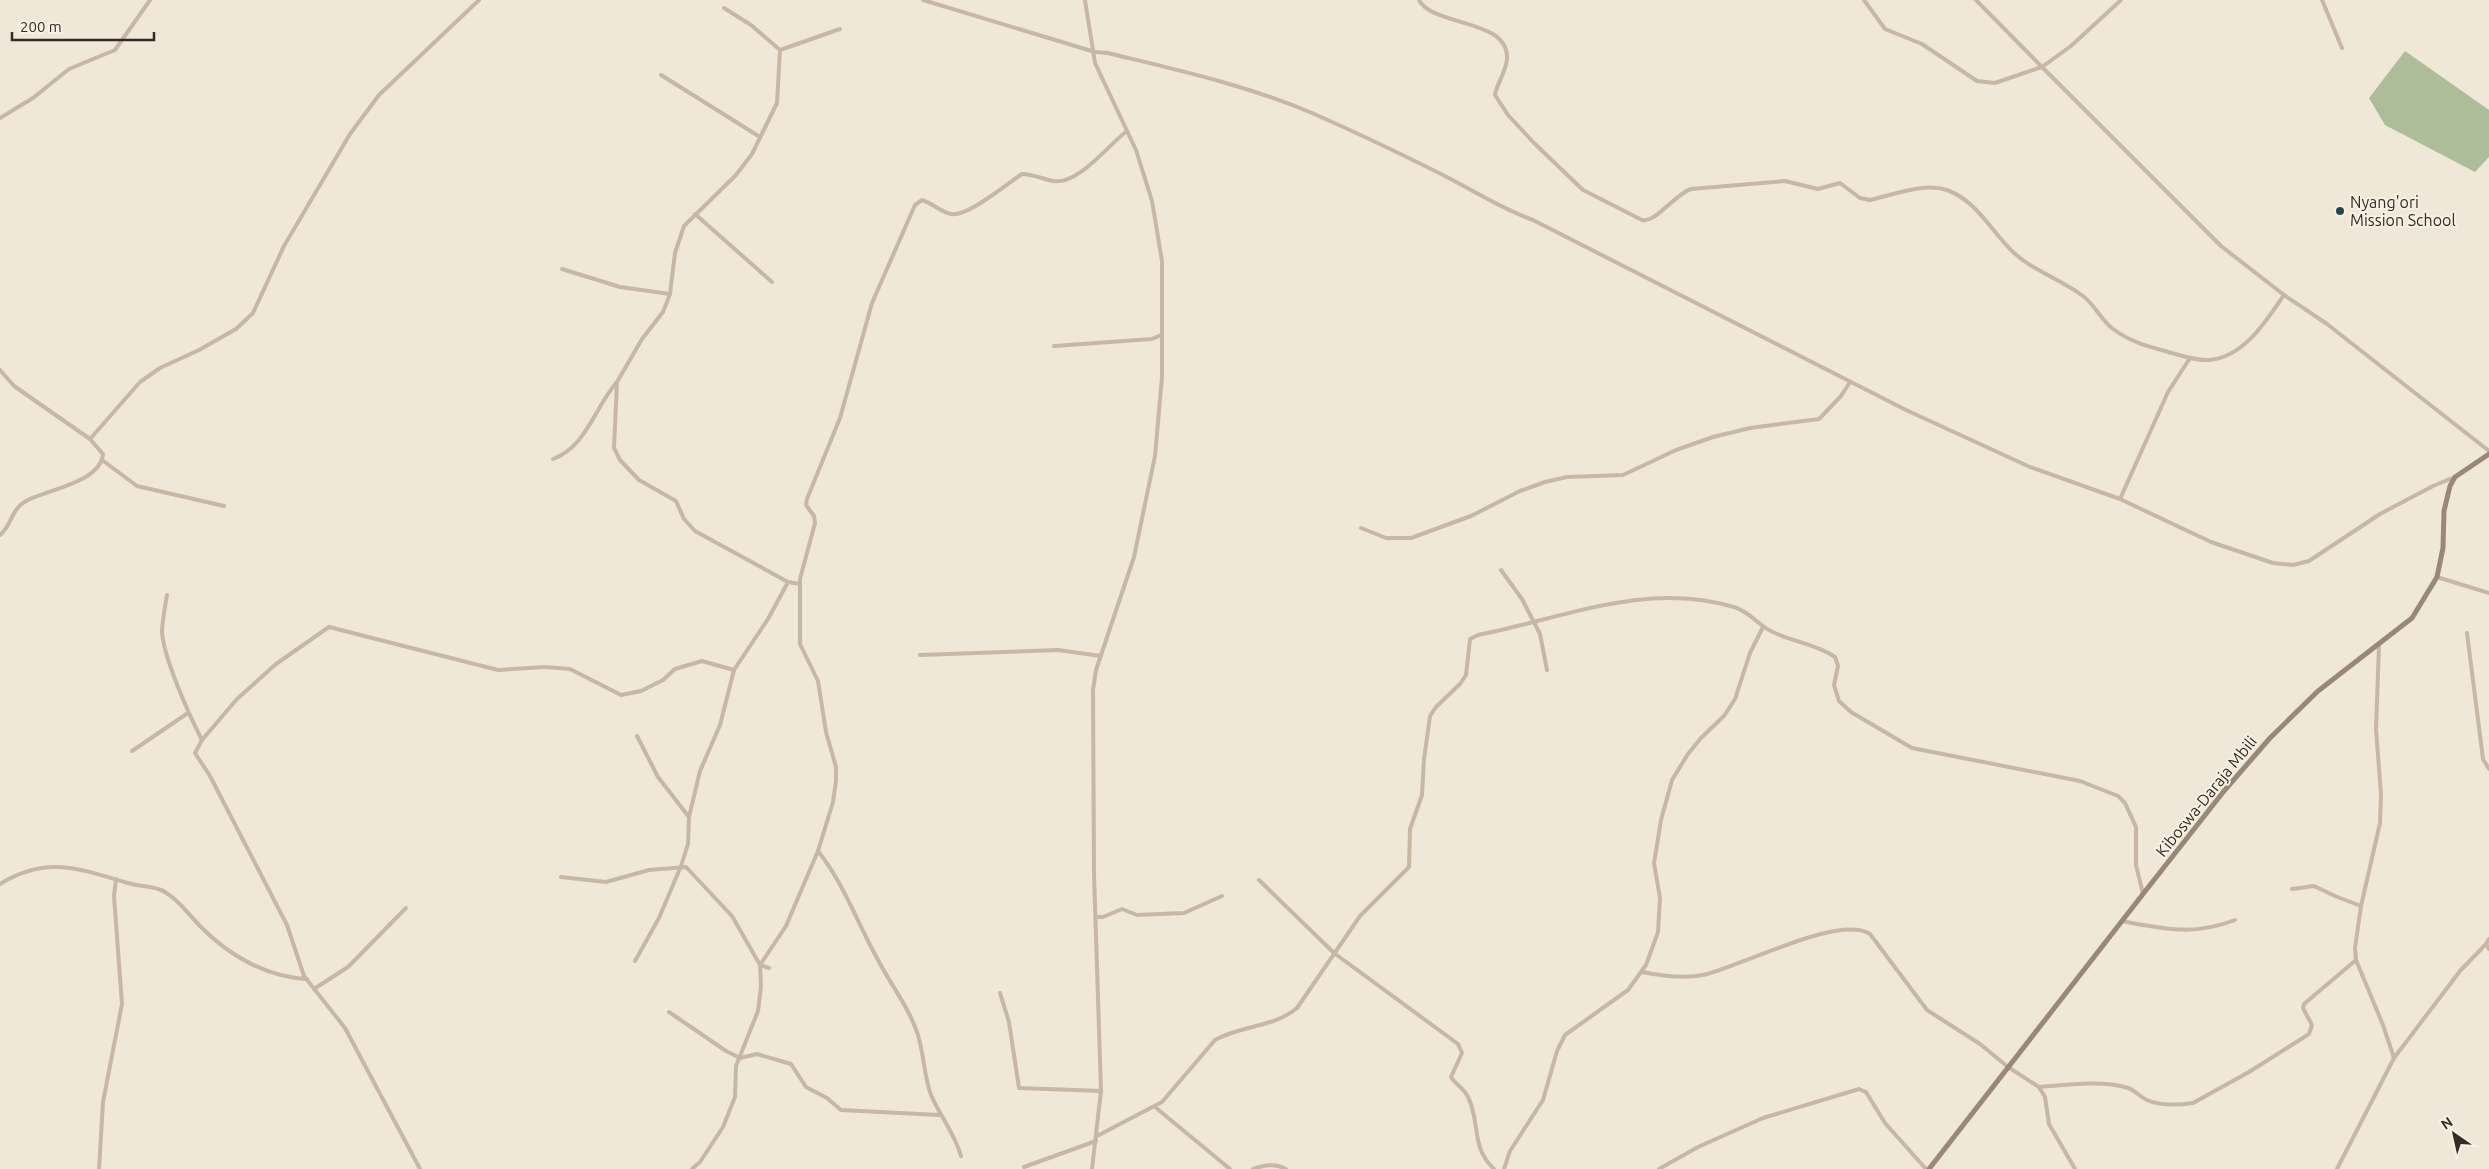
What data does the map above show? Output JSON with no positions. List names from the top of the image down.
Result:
{
  "streets": {
    "main road": ["Kiboswa-Daraja Mbili"]
  },
  "places": ["Nyang'ori Mission School"],
  "scale_bar": "200 m",
  "north": "top left"
}
